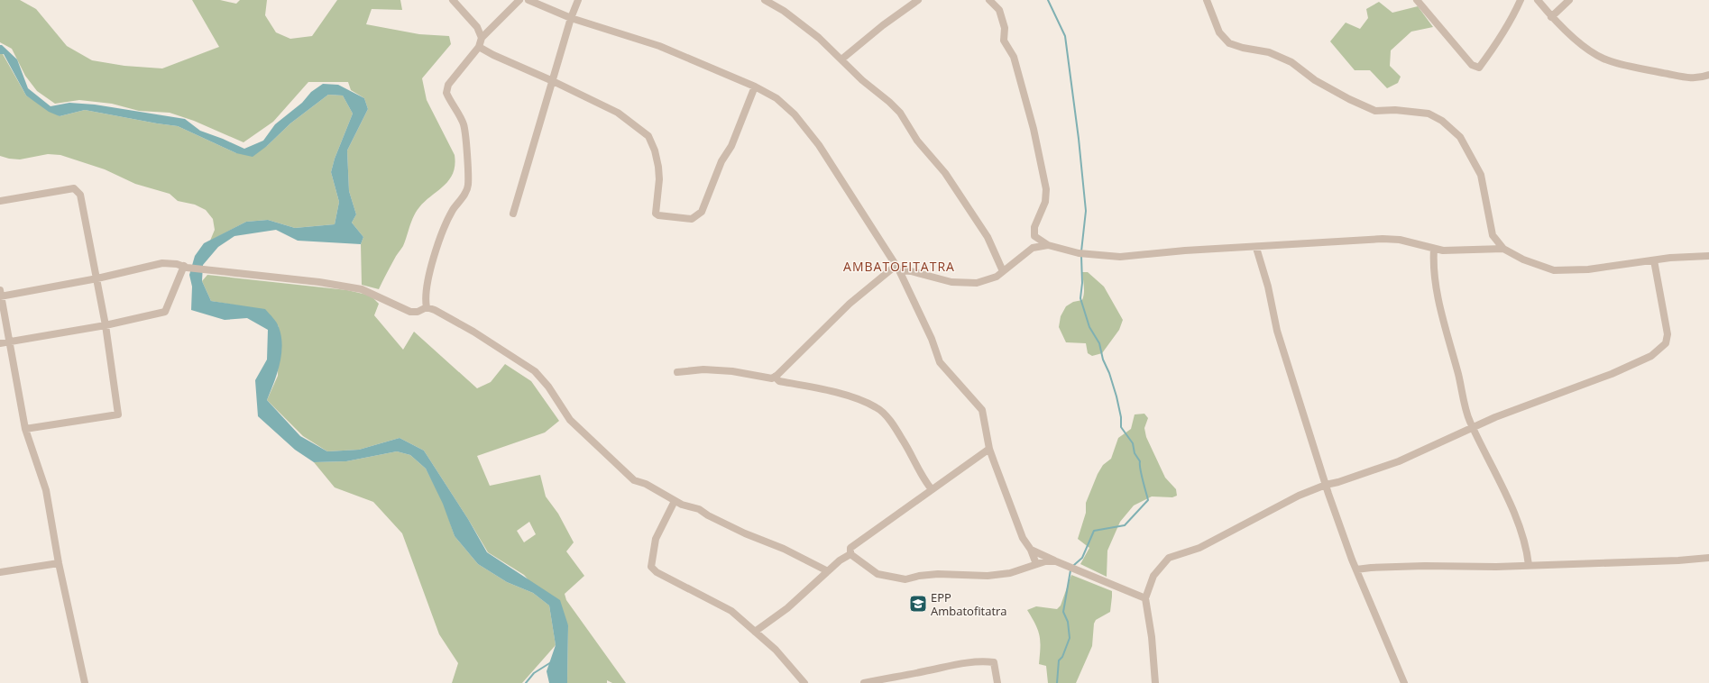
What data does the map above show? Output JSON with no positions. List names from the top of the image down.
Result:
{
  "districts": ["AMBATOFITATRA"],
  "places": {
    "school or university": ["EPP Ambatofitatra"]
  }
}
